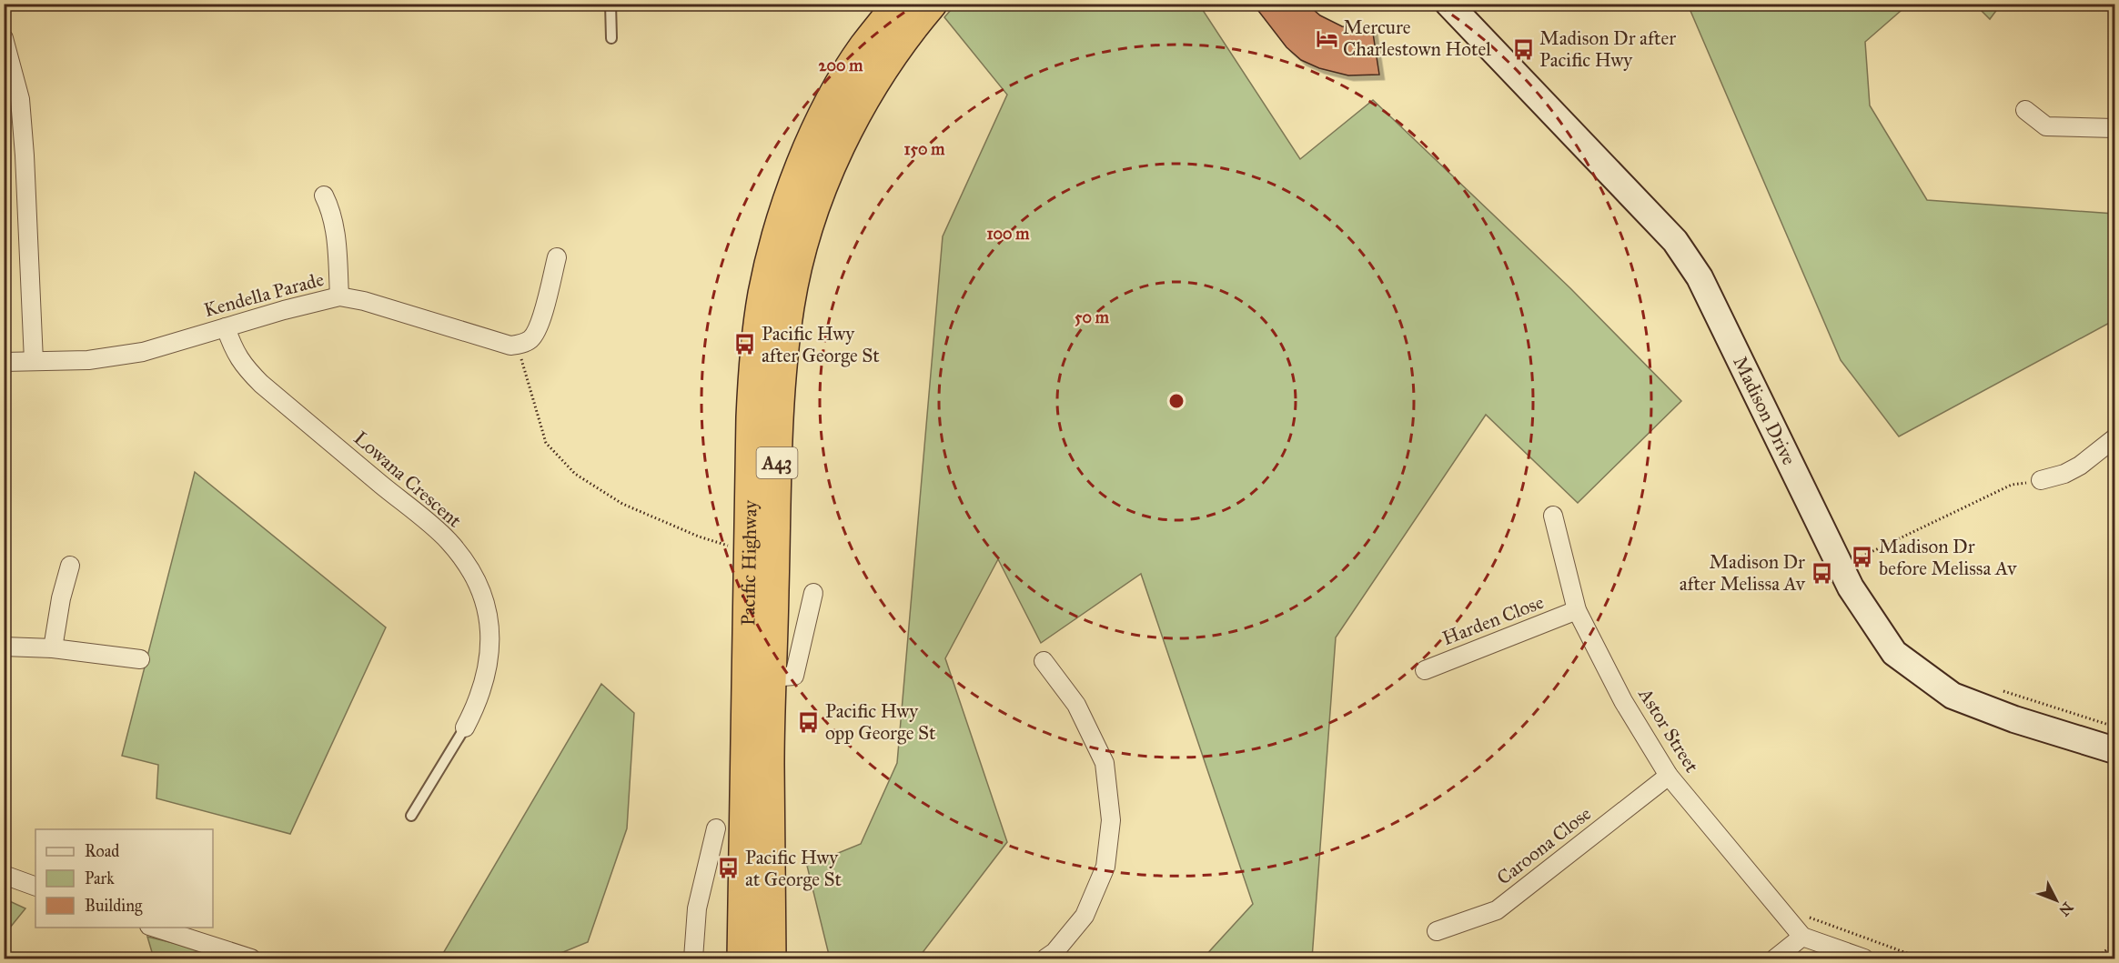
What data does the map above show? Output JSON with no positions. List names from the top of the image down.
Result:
{
  "streets": {
    "highway": ["A43", "Pacific Highway"],
    "main road": ["Madison Drive"],
    "street": [
      "Kendella Parade",
      "Lowana Crescent",
      "Harden Close",
      "Astor Street",
      "Caroona Close"
    ]
  },
  "crossings": [
    ["Kendella Parade", "Lowana Crescent"],
    ["Harden Close", "Astor Street"],
    ["Astor Street", "Caroona Close"]
  ],
  "places": {
    "hotel": ["Mercure Charlestown Hotel"],
    "bus stop": [
      "Madison Dr after Pacific Hwy",
      "Pacific Hwy after George St",
      "Madison Dr before Melissa Av",
      "Madison Dr after Melissa Av",
      "Pacific Hwy opp George St",
      "Pacific Hwy at George St"
    ]
  },
  "legend": ["Road", "Park", "Building"],
  "north": "bottom right",
  "rings": [
    "200 m",
    "150 m",
    "100 m",
    "50 m"
  ]
}
